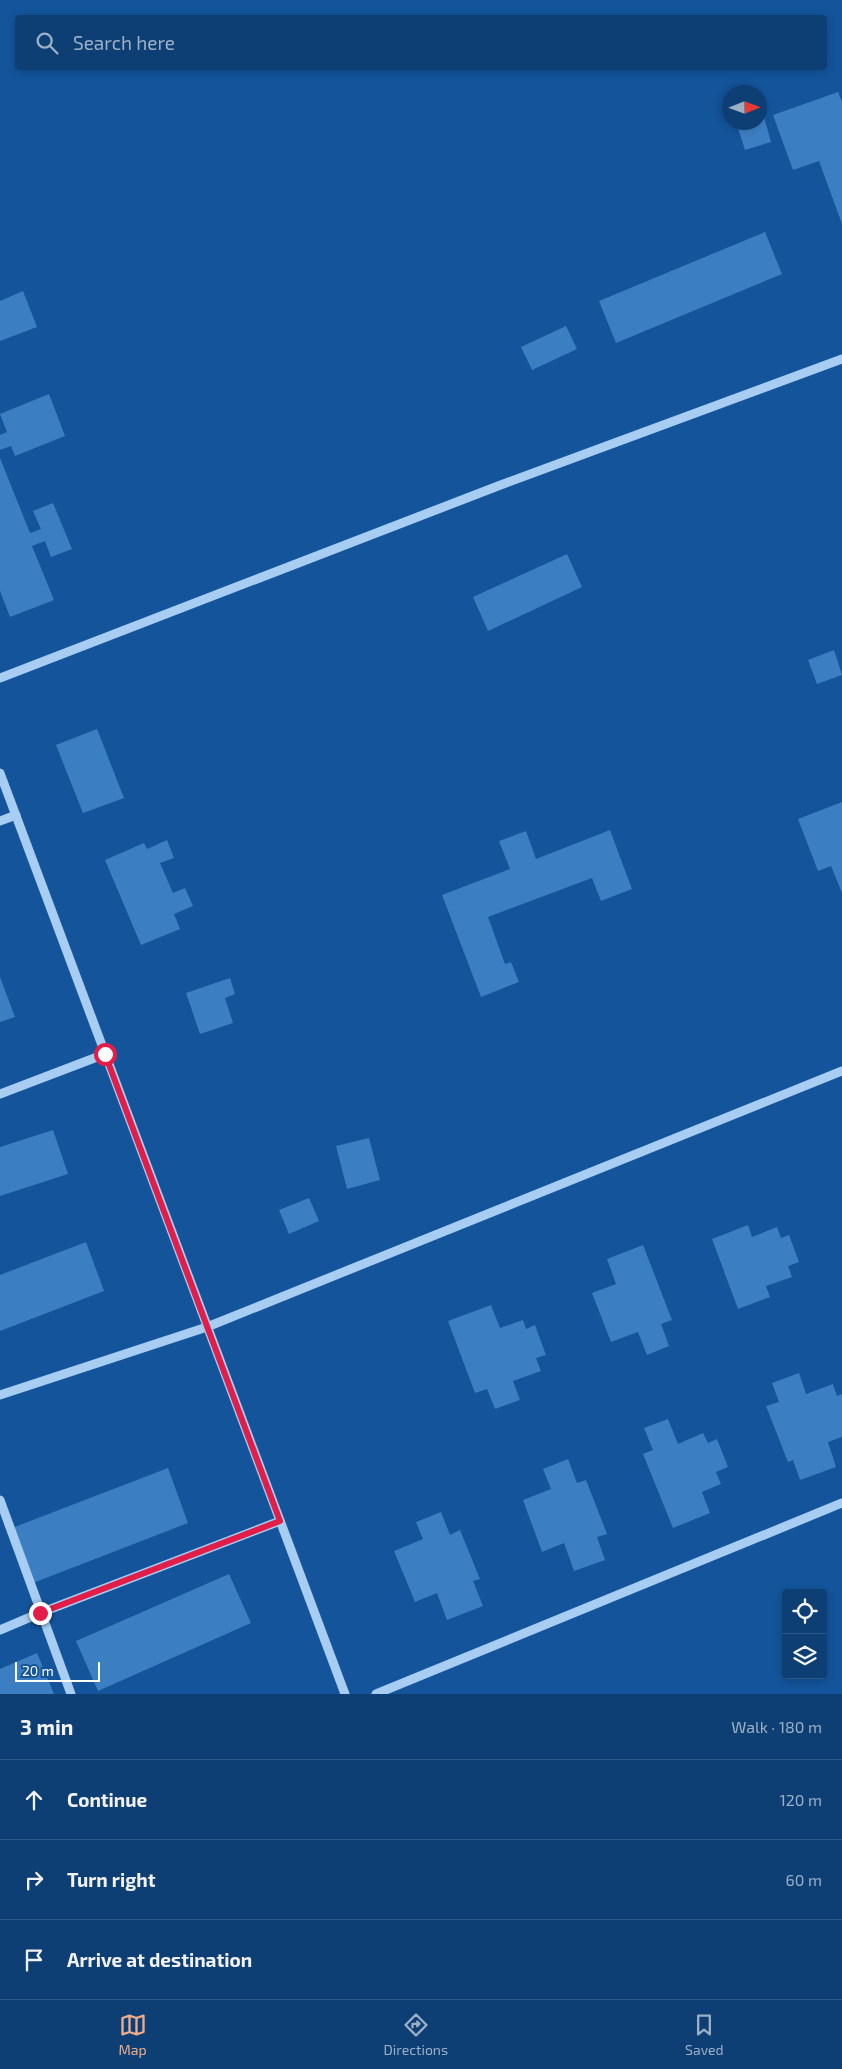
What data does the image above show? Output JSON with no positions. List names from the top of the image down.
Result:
{
  "scale_bar": "20 m",
  "north": "right",
  "page": {
    "search": "Search here",
    "scale": "20 m",
    "heading": ["3 min", "Walk · 180 m"],
    "list": [
      ["Continue", "120 m"],
      ["Turn right", "60 m"],
      "Arrive at destination"
    ],
    "nav": ["Map", "Directions", "Saved"]
  }
}
